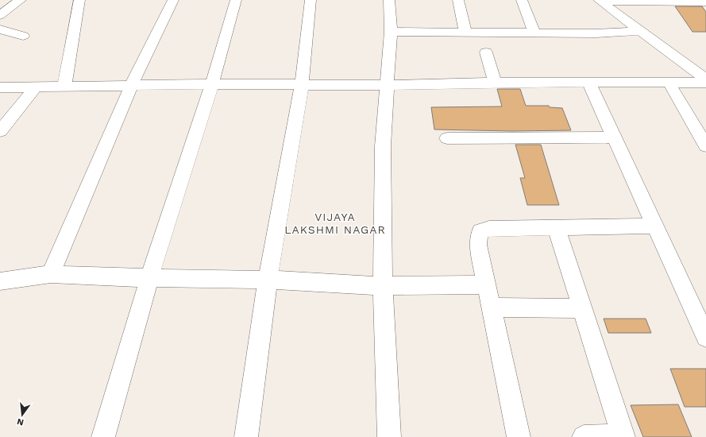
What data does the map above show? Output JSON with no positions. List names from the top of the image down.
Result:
{
  "districts": ["VIJAYA LAKSHMI NAGAR"],
  "north": "bottom"
}
